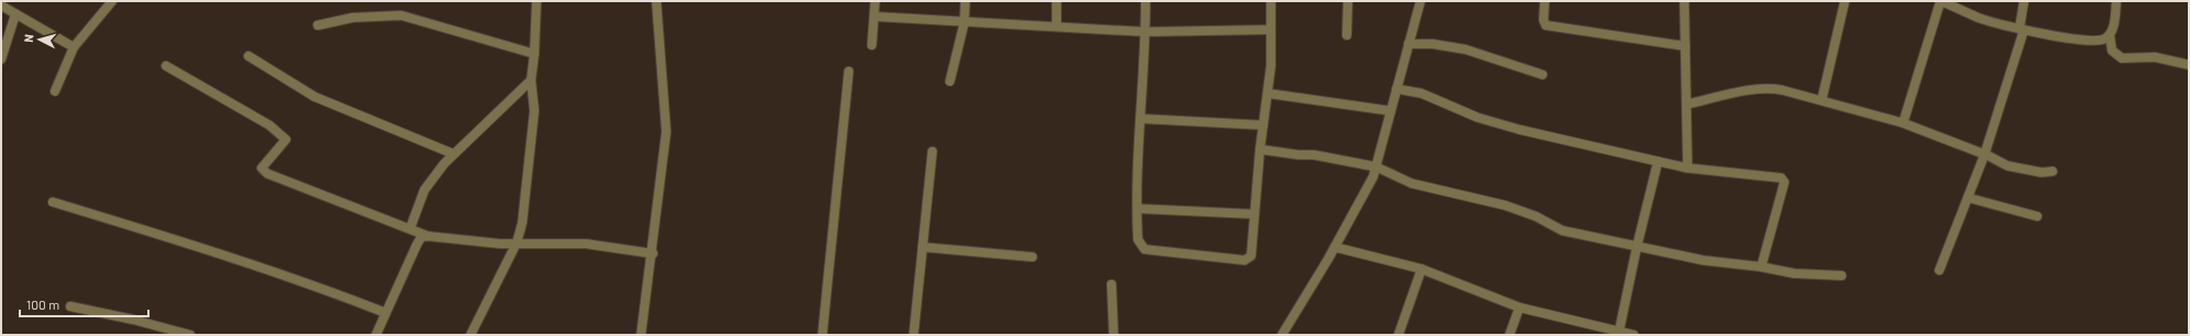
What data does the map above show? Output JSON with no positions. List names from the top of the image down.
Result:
{
  "scale_bar": "100 m",
  "north": "left"
}
